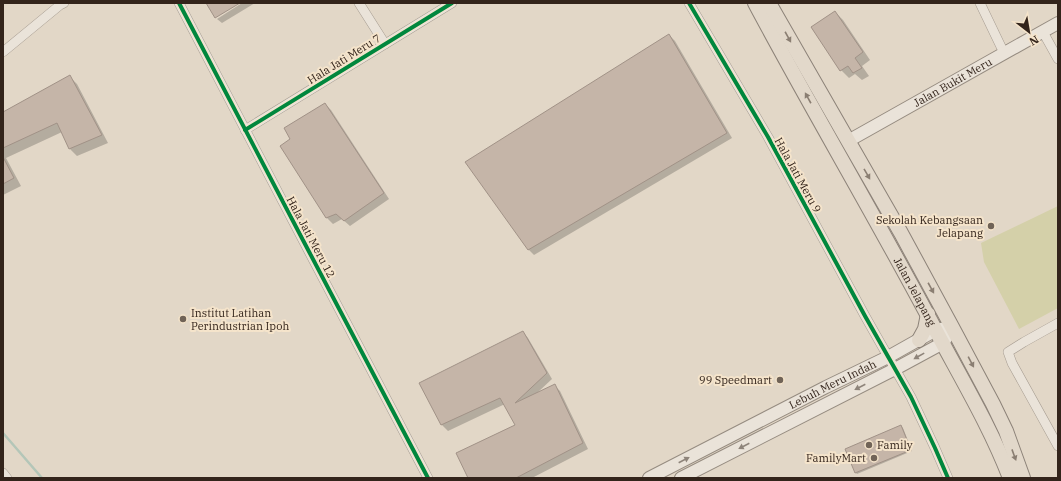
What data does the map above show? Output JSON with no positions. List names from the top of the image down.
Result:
{
  "streets": {
    "main road": ["Jalan Bukit Meru", "Jalan Jelapang", "Lebuh Meru Indah"],
    "street": ["Hala Jati Meru 7", "Hala Jati Meru 9", "Hala Jati Meru 12"]
  },
  "crossings": [
    ["Hala Jati Meru 7", "Hala Jati Meru 12"],
    ["Jalan Bukit Meru", "Jalan Jelapang"],
    ["Hala Jati Meru 9", "Lebuh Meru Indah"],
    ["Jalan Jelapang", "Lebuh Meru Indah"]
  ],
  "places": [
    "Sekolah Kebangsaan Jelapang",
    "Institut Latihan Perindustrian Ipoh",
    "99 Speedmart",
    "Family",
    "FamilyMart"
  ],
  "north": "bottom right"
}
